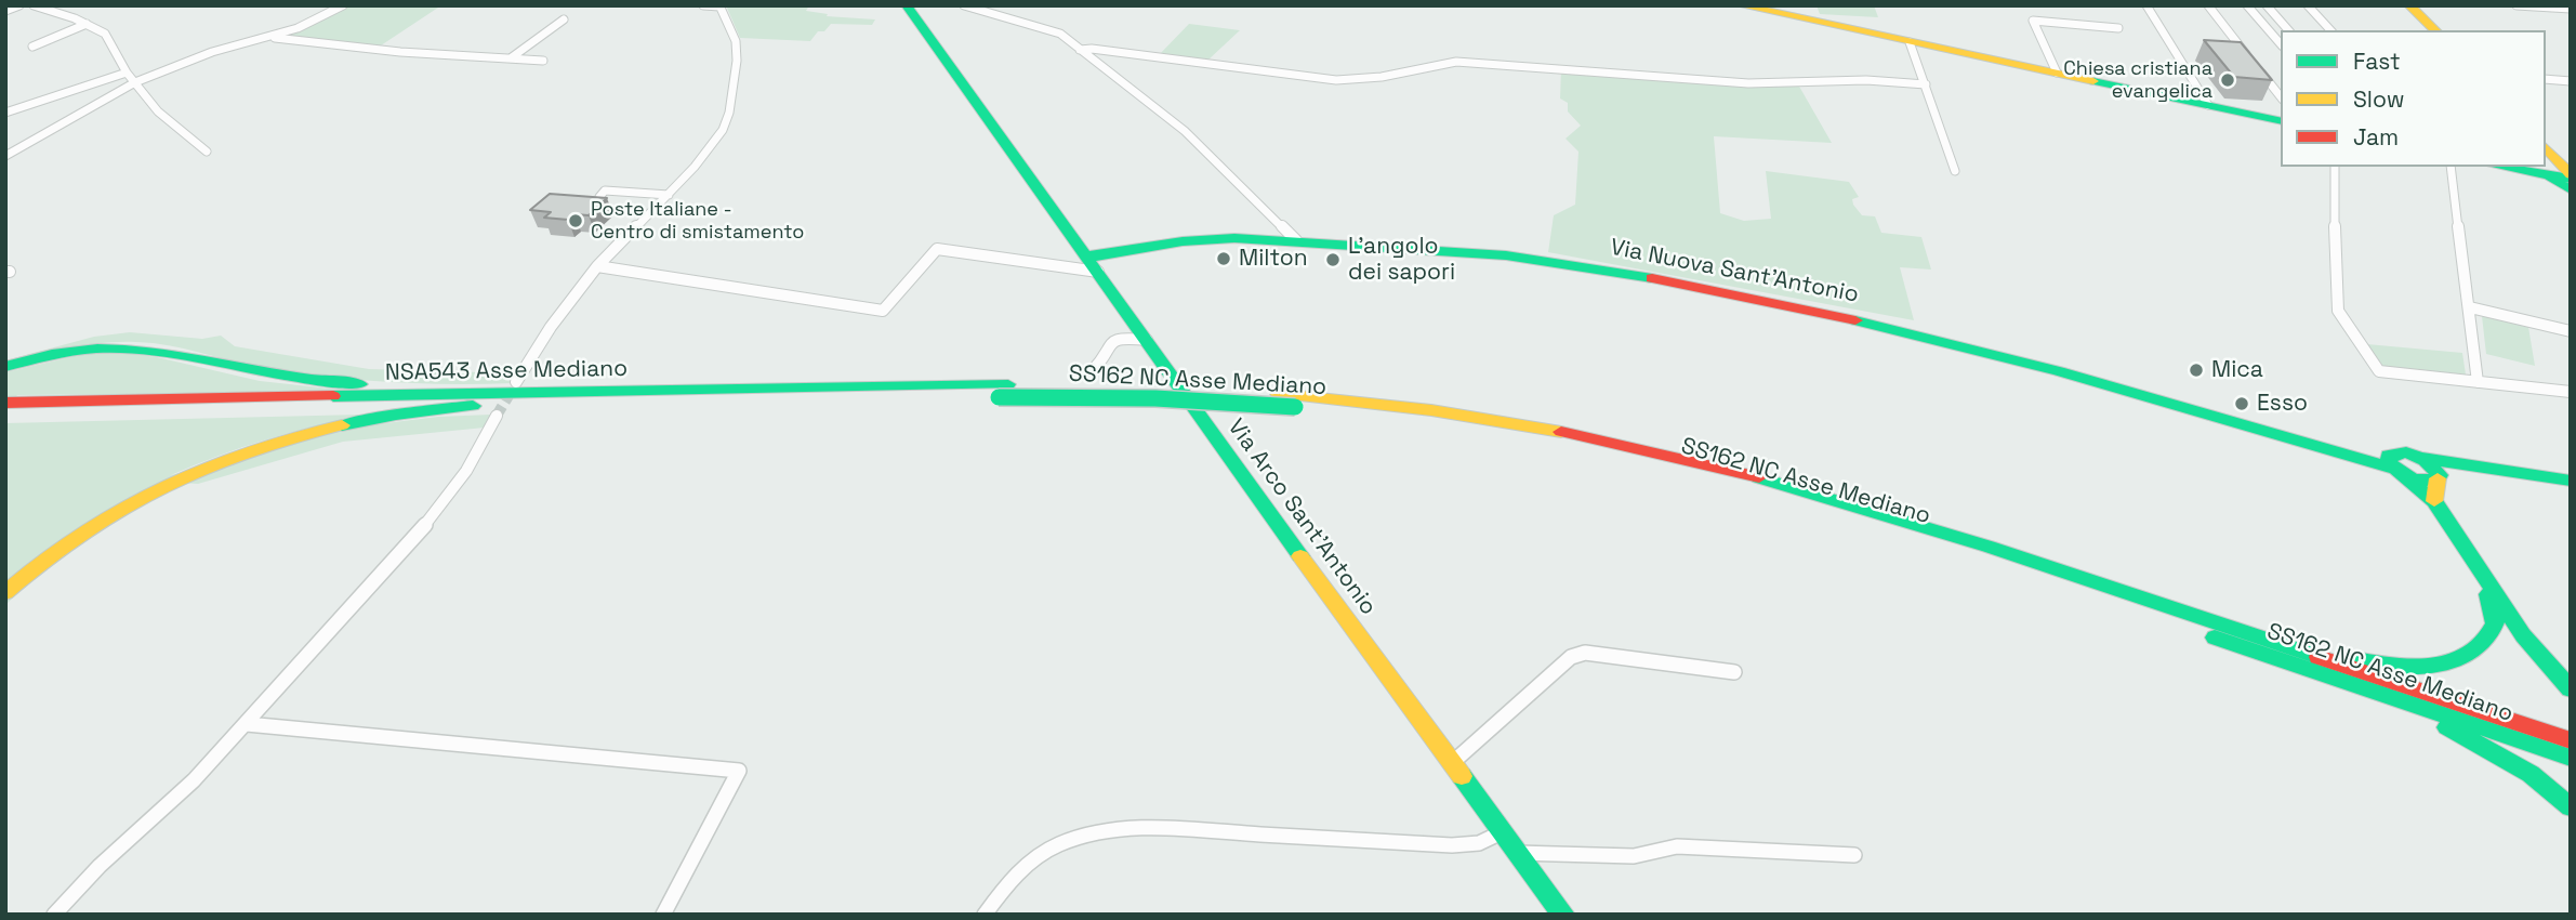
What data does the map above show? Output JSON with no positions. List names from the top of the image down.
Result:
{
  "streets": {
    "main road": [
      "Via Nuova Sant'Antonio",
      "NSA543 Asse Mediano",
      "SS162 NC Asse Mediano",
      "Via Arco Sant'Antonio"
    ]
  },
  "crossings": [
    ["NSA543 Asse Mediano", "SS162 NC Asse Mediano"]
  ],
  "places": [
    "Chiesa cristiana evangelica",
    "Poste Italiane - Centro di smistamento",
    "Milton",
    "L'angolo dei sapori",
    "Mica",
    "Esso"
  ],
  "legend": ["Fast", "Slow", "Jam"]
}
